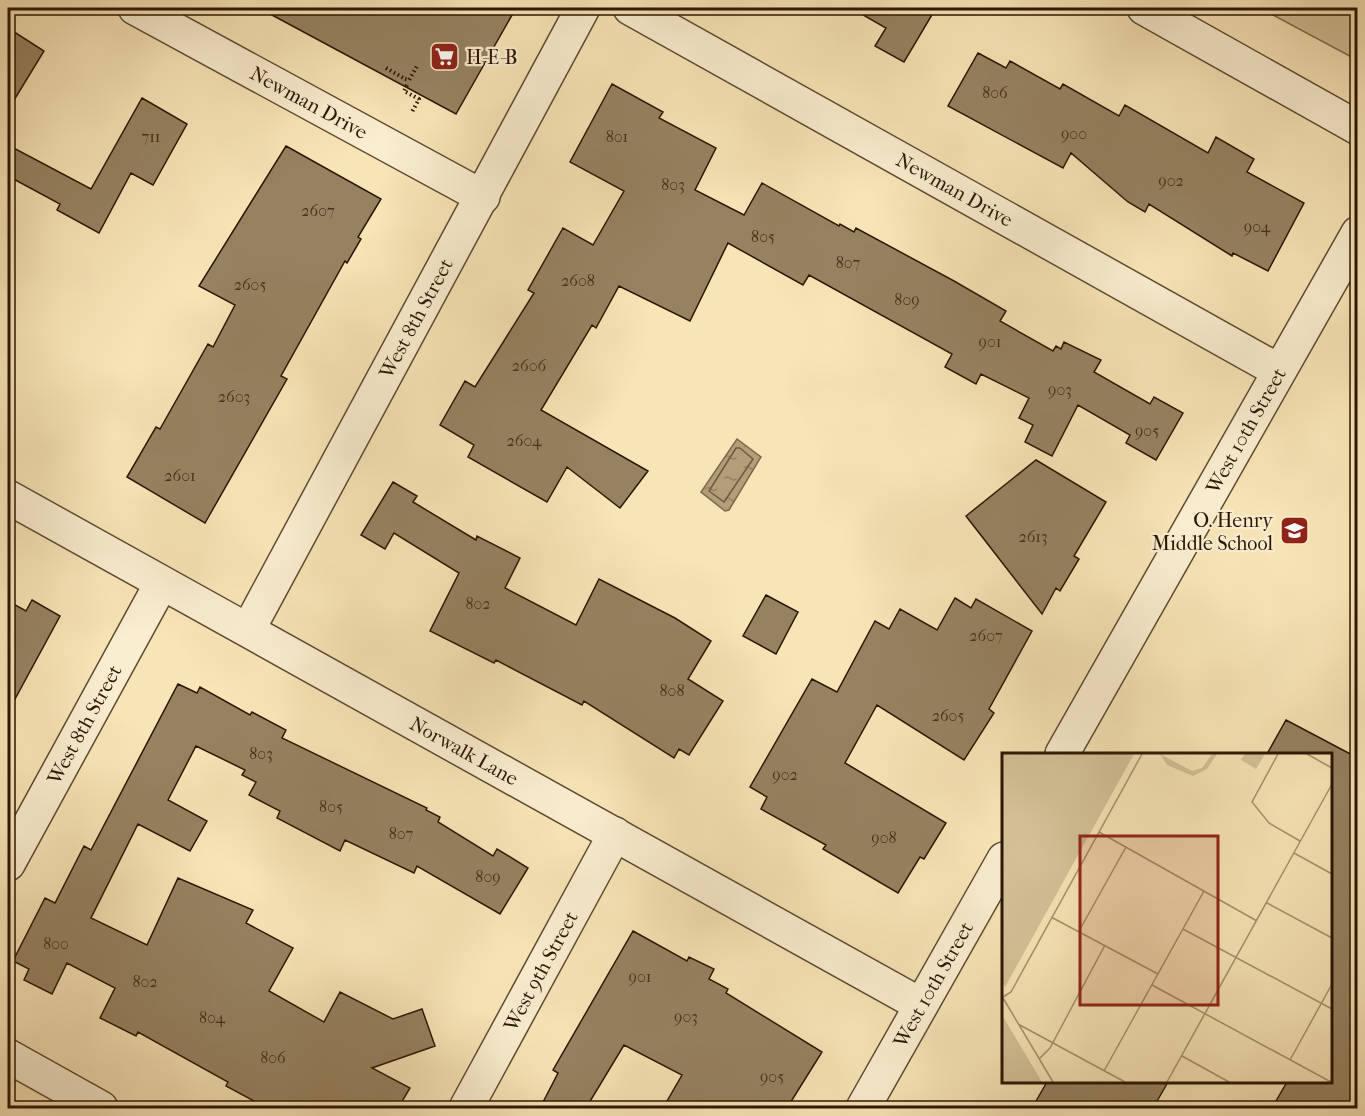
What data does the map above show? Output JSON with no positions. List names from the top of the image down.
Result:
{
  "streets": {
    "street": [
      "Newman Drive",
      "West 8th Street",
      "West 10th Street",
      "Norwalk Lane",
      "West 9th Street"
    ]
  },
  "crossings": [
    ["Newman Drive", "West 8th Street"],
    ["Newman Drive", "West 10th Street"],
    ["West 8th Street", "Norwalk Lane"],
    ["West 10th Street", "Norwalk Lane"],
    ["Norwalk Lane", "West 9th Street"]
  ],
  "places": {
    "supermarket": ["H-E-B"],
    "school or university": ["O. Henry Middle School"]
  },
  "house_numbers": [
    "806",
    "900",
    "711",
    "801",
    "902",
    "803",
    "2607",
    "904",
    "805",
    "807",
    "2608",
    "2605",
    "809",
    "901",
    "2606",
    "903",
    "2603",
    "905",
    "2604",
    "2601",
    "2613",
    "802",
    "2607",
    "808",
    "2605",
    "803",
    "902",
    "805",
    "807",
    "908",
    "809",
    "800",
    "901",
    "802",
    "903",
    "804",
    "806",
    "905"
  ]
}
